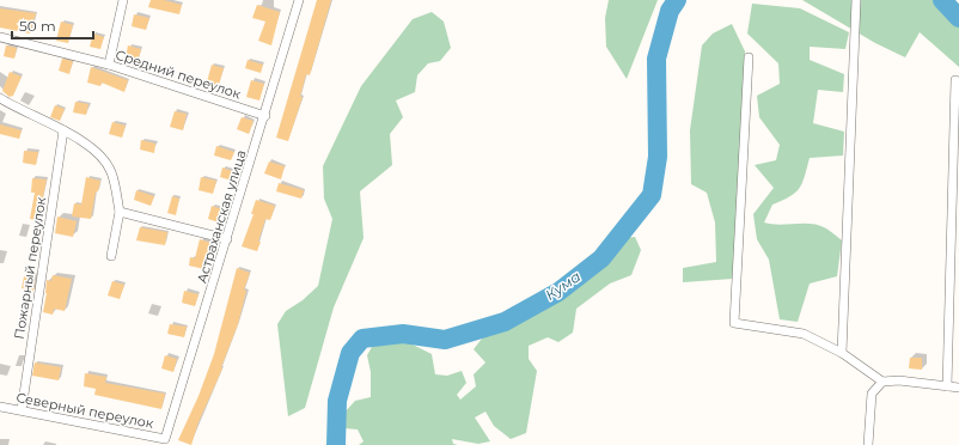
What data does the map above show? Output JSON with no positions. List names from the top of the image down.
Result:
{
  "streets": {
    "street": [
      "Средний переулок",
      "Астраханская улица",
      "Пожарный переулок",
      "Северный переулок"
    ]
  },
  "crossings": [
    ["Средний переулок", "Астраханская улица"],
    ["Астраханская улица", "Северный переулок"],
    ["Пожарный переулок", "Северный переулок"]
  ],
  "water": ["Кума"],
  "scale_bar": "50 m"
}
